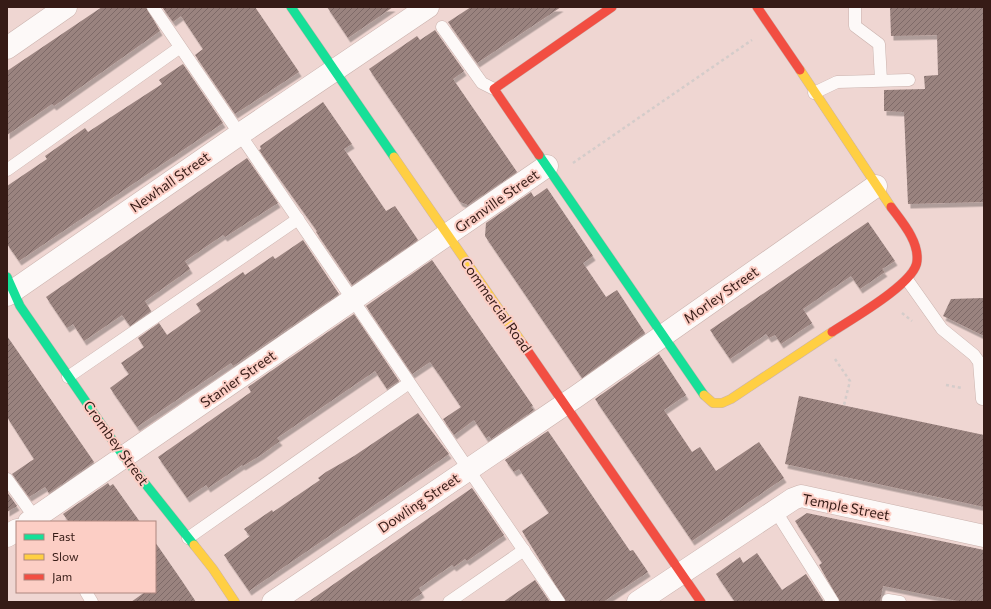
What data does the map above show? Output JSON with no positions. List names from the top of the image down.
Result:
{
  "streets": {
    "street": [
      "Newhall Street",
      "Granville Street",
      "Morley Street",
      "Commercial Road",
      "Stanier Street",
      "Crombey Street",
      "Dowling Street",
      "Temple Street"
    ]
  },
  "crossings": [
    ["Newhall Street", "Commercial Road"],
    ["Newhall Street", "Crombey Street"],
    ["Granville Street", "Commercial Road"],
    ["Granville Street", "Stanier Street"],
    ["Morley Street", "Commercial Road"],
    ["Morley Street", "Dowling Street"],
    ["Commercial Road", "Stanier Street"],
    ["Commercial Road", "Dowling Street"],
    ["Commercial Road", "Temple Street"],
    ["Stanier Street", "Crombey Street"]
  ],
  "legend": ["Fast", "Slow", "Jam"]
}
